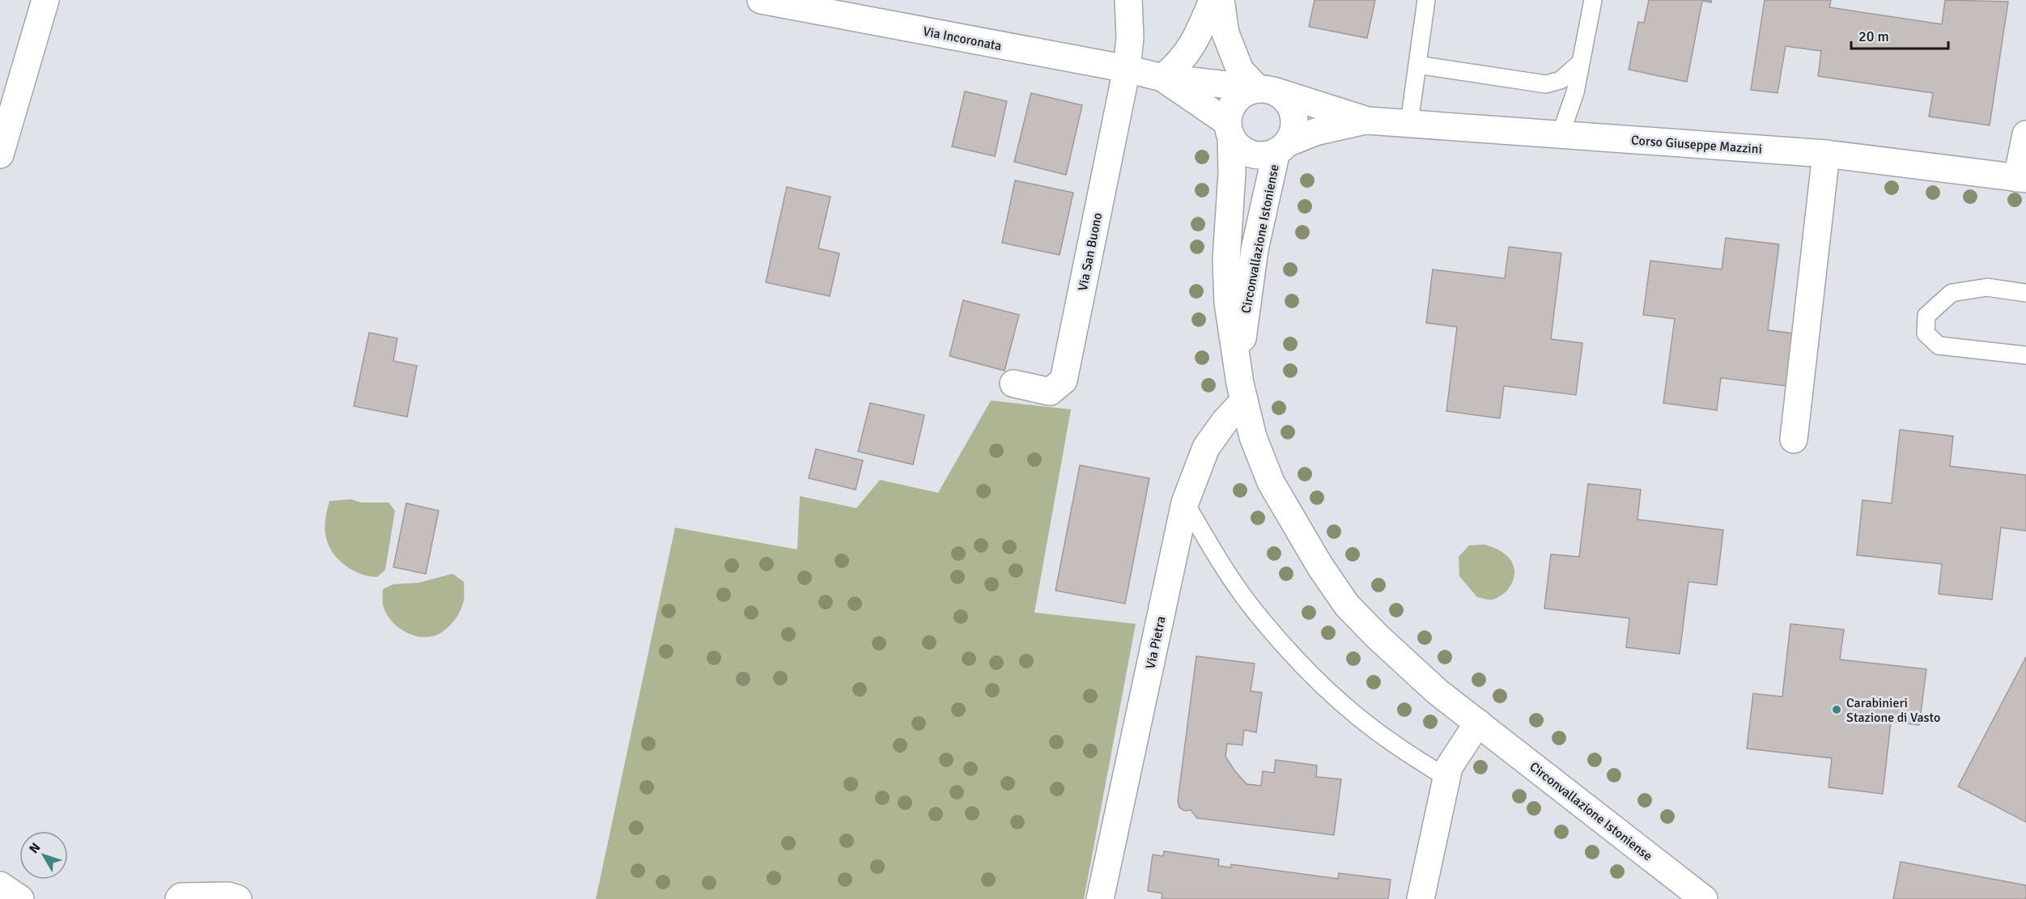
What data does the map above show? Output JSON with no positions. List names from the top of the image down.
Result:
{
  "streets": {
    "main road": [
      "Via Incoronata",
      "Corso Giuseppe Mazzini",
      "Circonvallazione Istoniense",
      "Via San Buono",
      "Via Pietra"
    ]
  },
  "crossings": [
    ["Via Incoronata", "Corso Giuseppe Mazzini"],
    ["Via Incoronata", "Circonvallazione Istoniense"],
    ["Via Incoronata", "Via San Buono"],
    ["Corso Giuseppe Mazzini", "Circonvallazione Istoniense"],
    ["Circonvallazione Istoniense", "Via Pietra"]
  ],
  "places": ["Carabinieri Stazione di Vasto"],
  "scale_bar": "20 m",
  "north": "top left"
}
